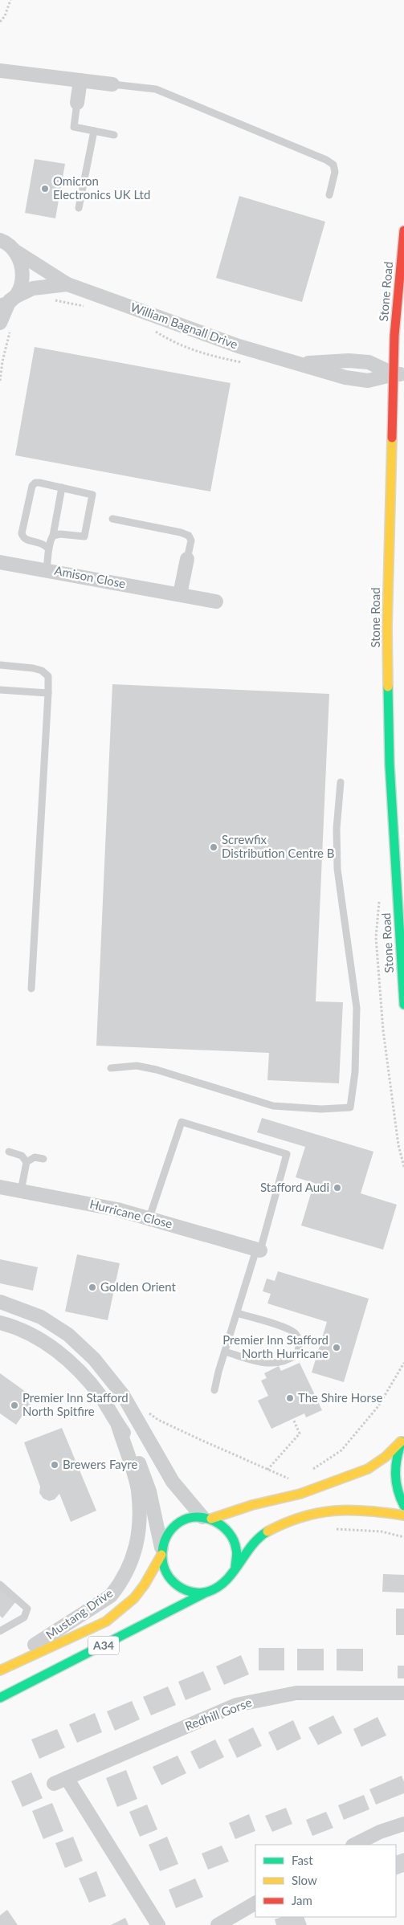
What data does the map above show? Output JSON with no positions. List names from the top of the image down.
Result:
{
  "streets": {
    "highway": ["Stone Road", "A34"],
    "street": [
      "William Bagnall Drive",
      "Amison Close",
      "Hurricane Close",
      "Mustang Drive",
      "Redhill Gorse"
    ]
  },
  "crossings": [
    ["Stone Road", "William Bagnall Drive"],
    ["Mustang Drive", "A34"]
  ],
  "places": [
    "Omicron Electronics UK Ltd",
    "Screwfix Distribution Centre B",
    "Stafford Audi",
    "Golden Orient",
    "Premier Inn Stafford North Hurricane",
    "The Shire Horse",
    "Premier Inn Stafford North Spitfire",
    "Brewers Fayre"
  ],
  "legend": ["Fast", "Slow", "Jam"]
}
